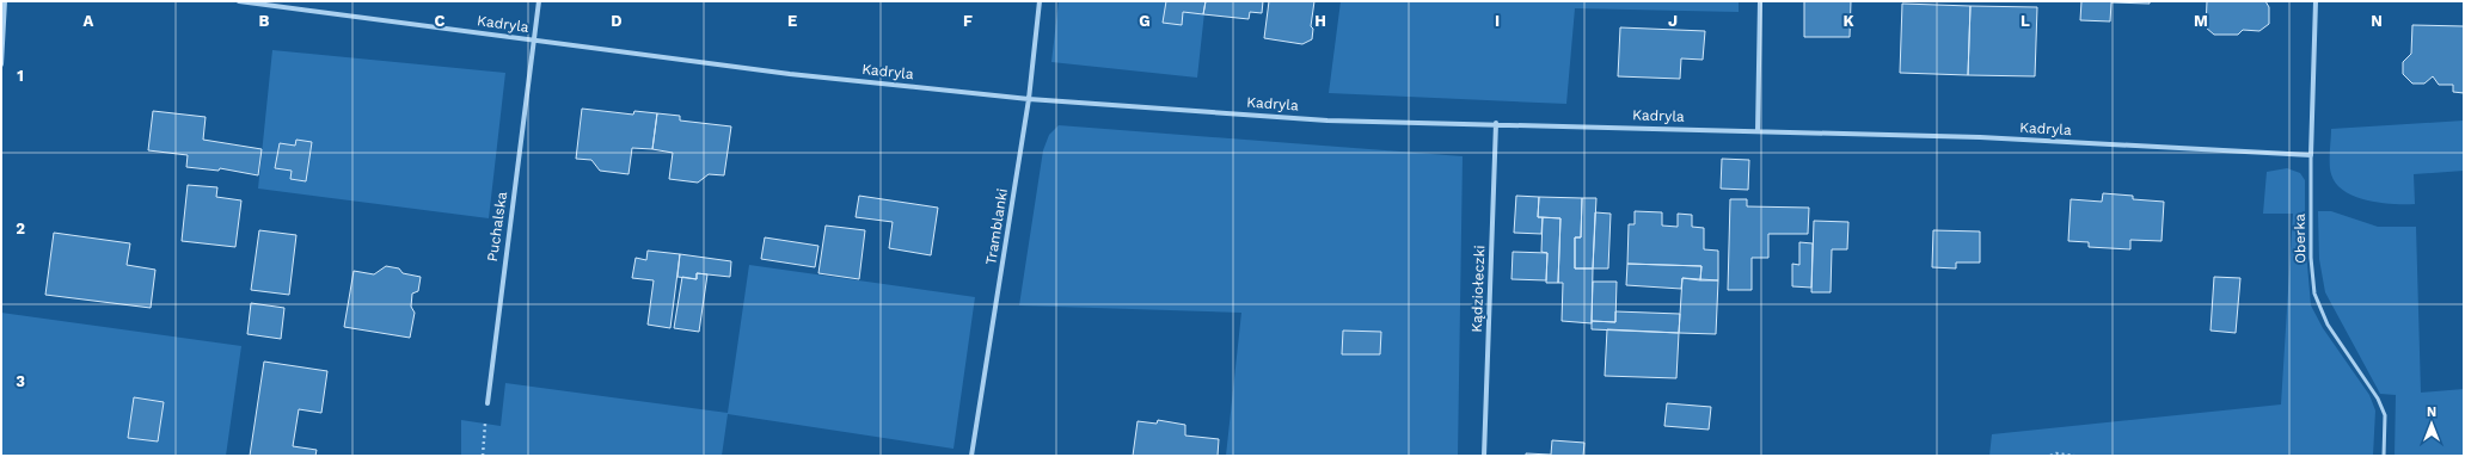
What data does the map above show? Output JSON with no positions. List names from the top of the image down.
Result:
{
  "streets": {
    "street": [
      "Kadryla",
      "Puchalska",
      "Tramblanki",
      "Oberka",
      "Kądziołeczki"
    ]
  },
  "crossings": [
    ["Kadryla", "Puchalska"],
    ["Kadryla", "Tramblanki"],
    ["Kadryla", "Oberka"],
    ["Kadryla", "Kądziołeczki"]
  ],
  "north": "top",
  "grid": {
    "columns": [
      "A",
      "B",
      "C",
      "D",
      "E",
      "F",
      "G",
      "H",
      "I",
      "J",
      "K",
      "L",
      "M",
      "N"
    ],
    "rows": ["1", "2", "3"]
  }
}
